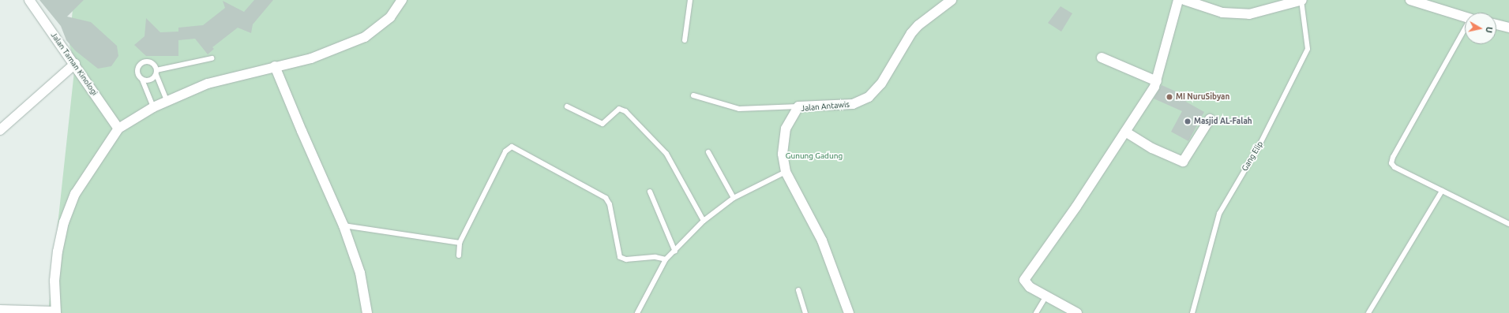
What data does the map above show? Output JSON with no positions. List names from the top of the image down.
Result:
{
  "streets": {
    "street": ["Jalan Taman Kinologi", "Jalan Antawis"],
    "lane": ["Gang Elip"]
  },
  "parks": ["Gunung Gadung"],
  "places": ["MI NuruSibyan", "Masjid AL-Falah"],
  "north": "right"
}
